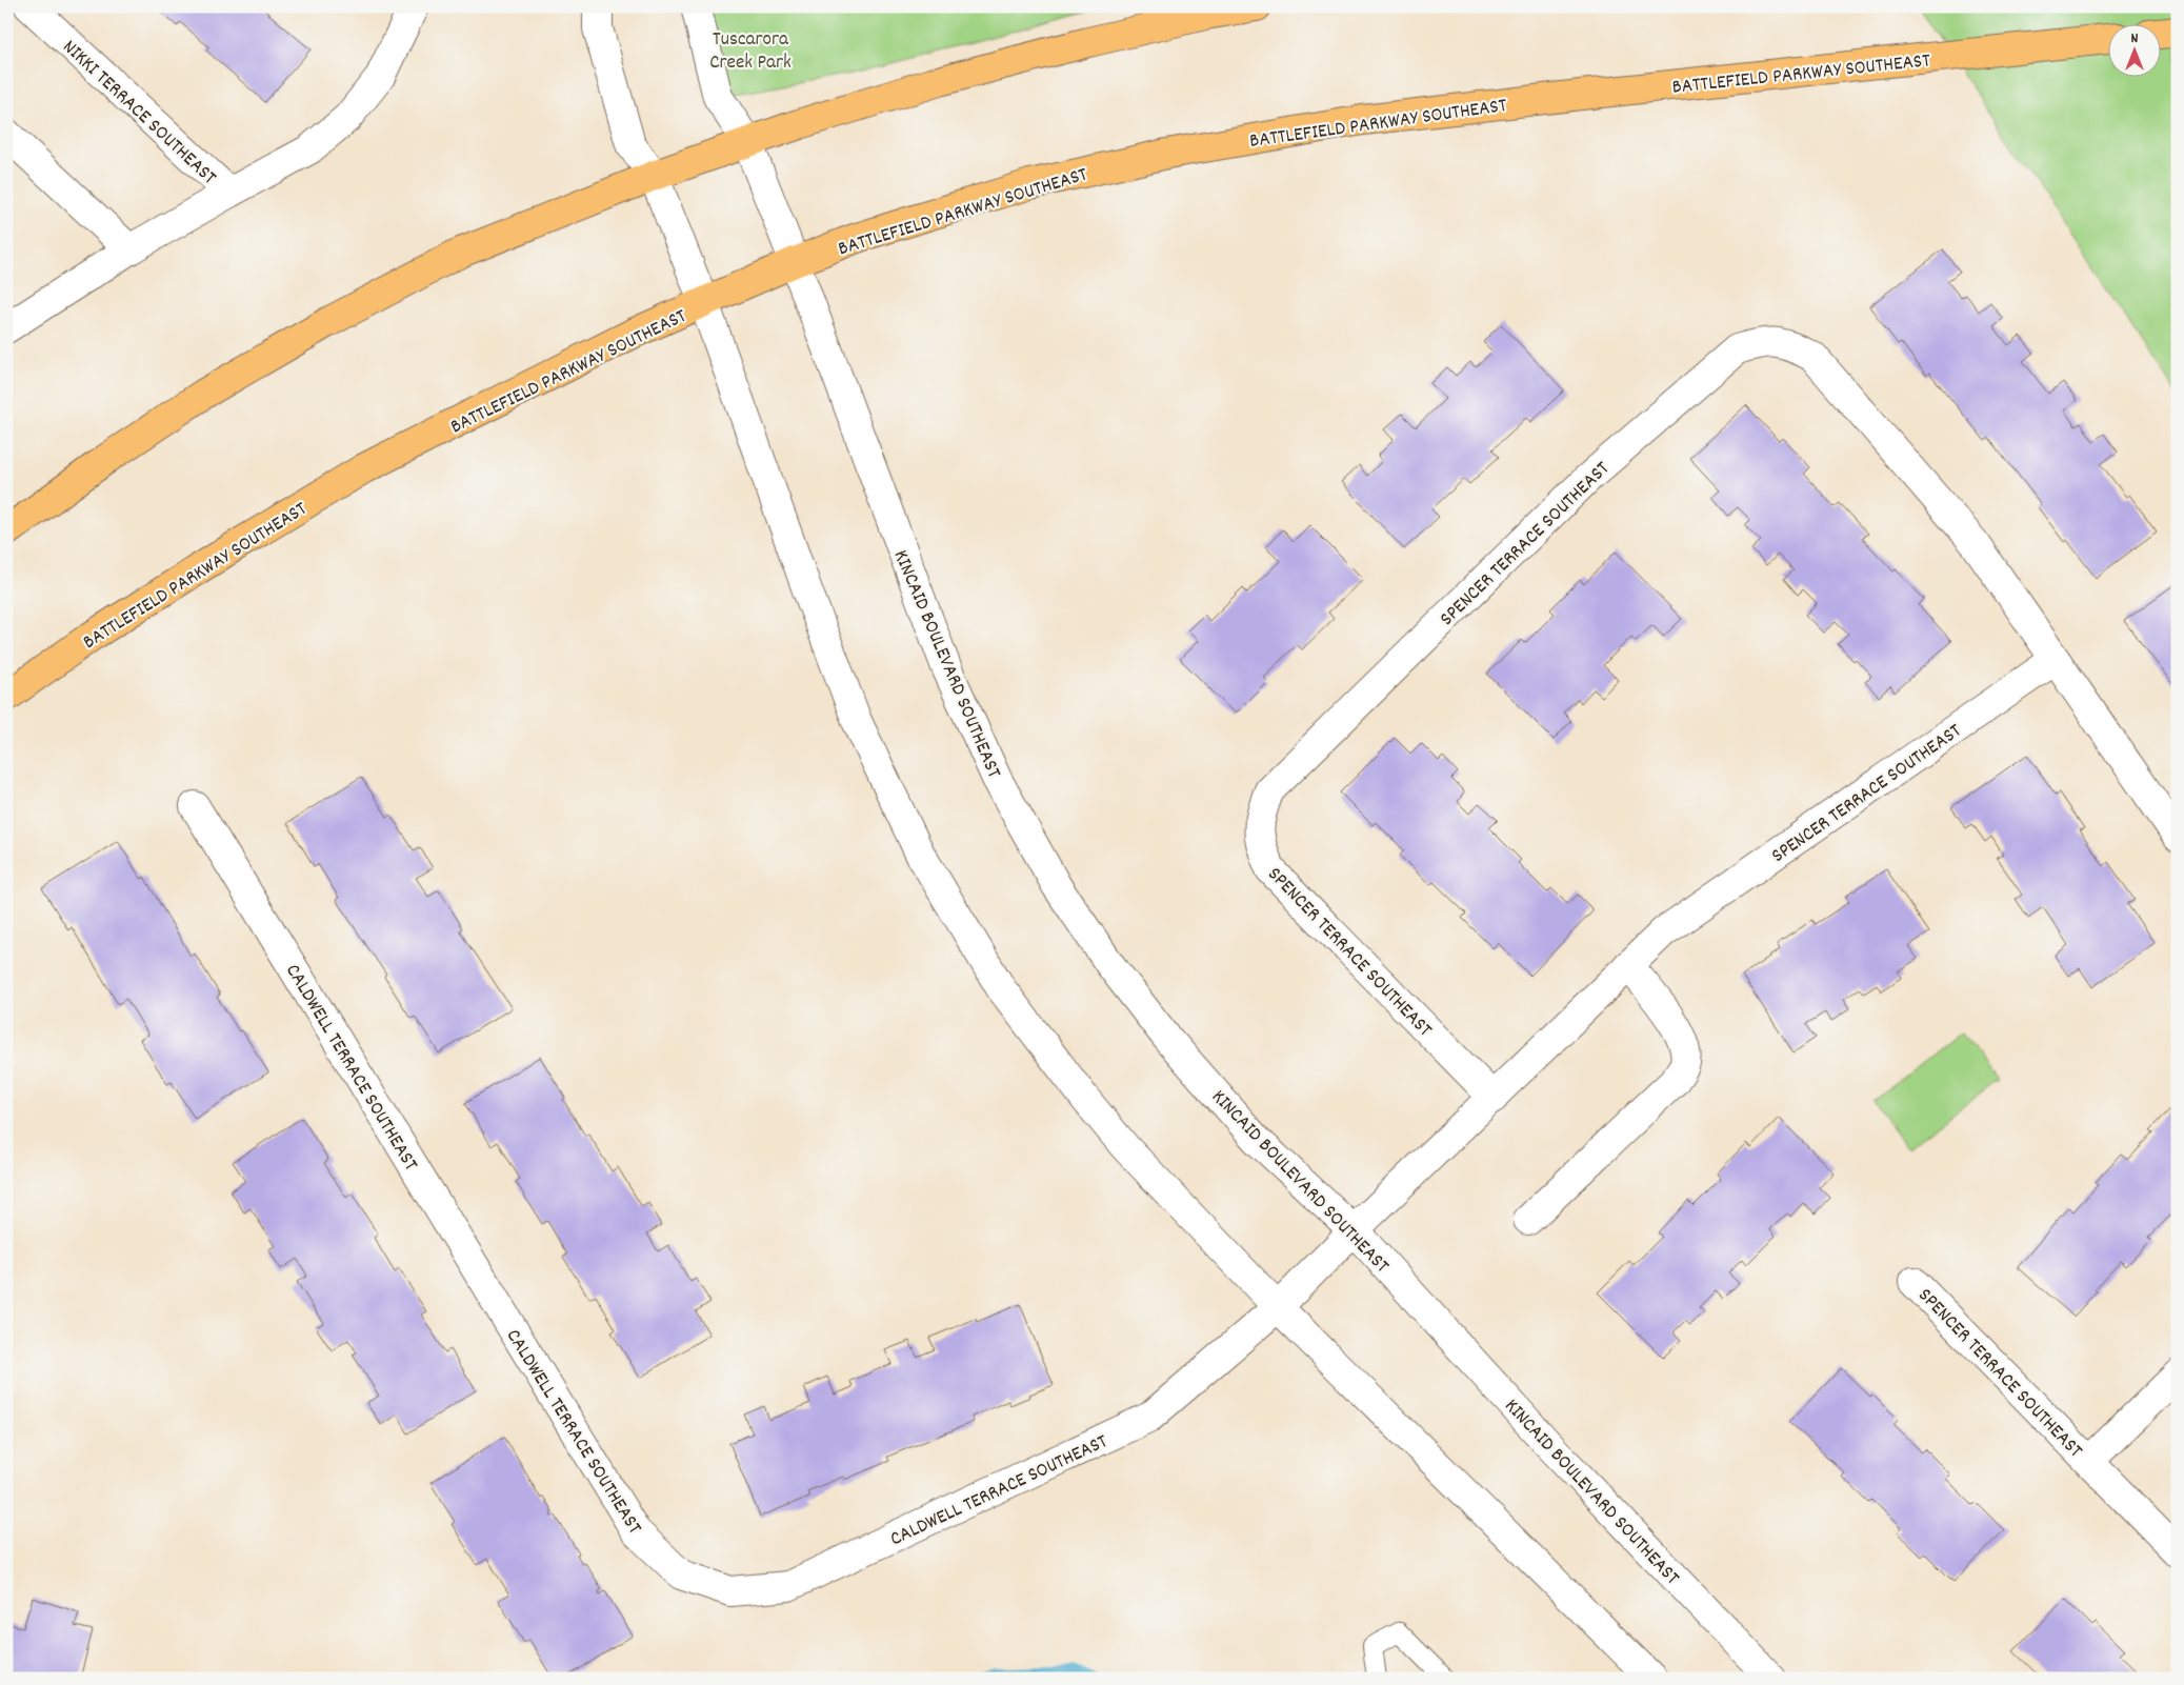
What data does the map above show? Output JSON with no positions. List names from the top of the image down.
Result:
{
  "streets": {
    "main road": ["BATTLEFIELD PARKWAY SOUTHEAST"],
    "street": [
      "NIKKI TERRACE SOUTHEAST",
      "SPENCER TERRACE SOUTHEAST",
      "KINCAID BOULEVARD SOUTHEAST",
      "CALDWELL TERRACE SOUTHEAST"
    ]
  },
  "crossings": [
    ["BATTLEFIELD PARKWAY SOUTHEAST", "KINCAID BOULEVARD SOUTHEAST"],
    ["SPENCER TERRACE SOUTHEAST", "KINCAID BOULEVARD SOUTHEAST"],
    ["SPENCER TERRACE SOUTHEAST", "CALDWELL TERRACE SOUTHEAST"]
  ],
  "parks": ["Tuscarora Creek Park"],
  "north": "top"
}
